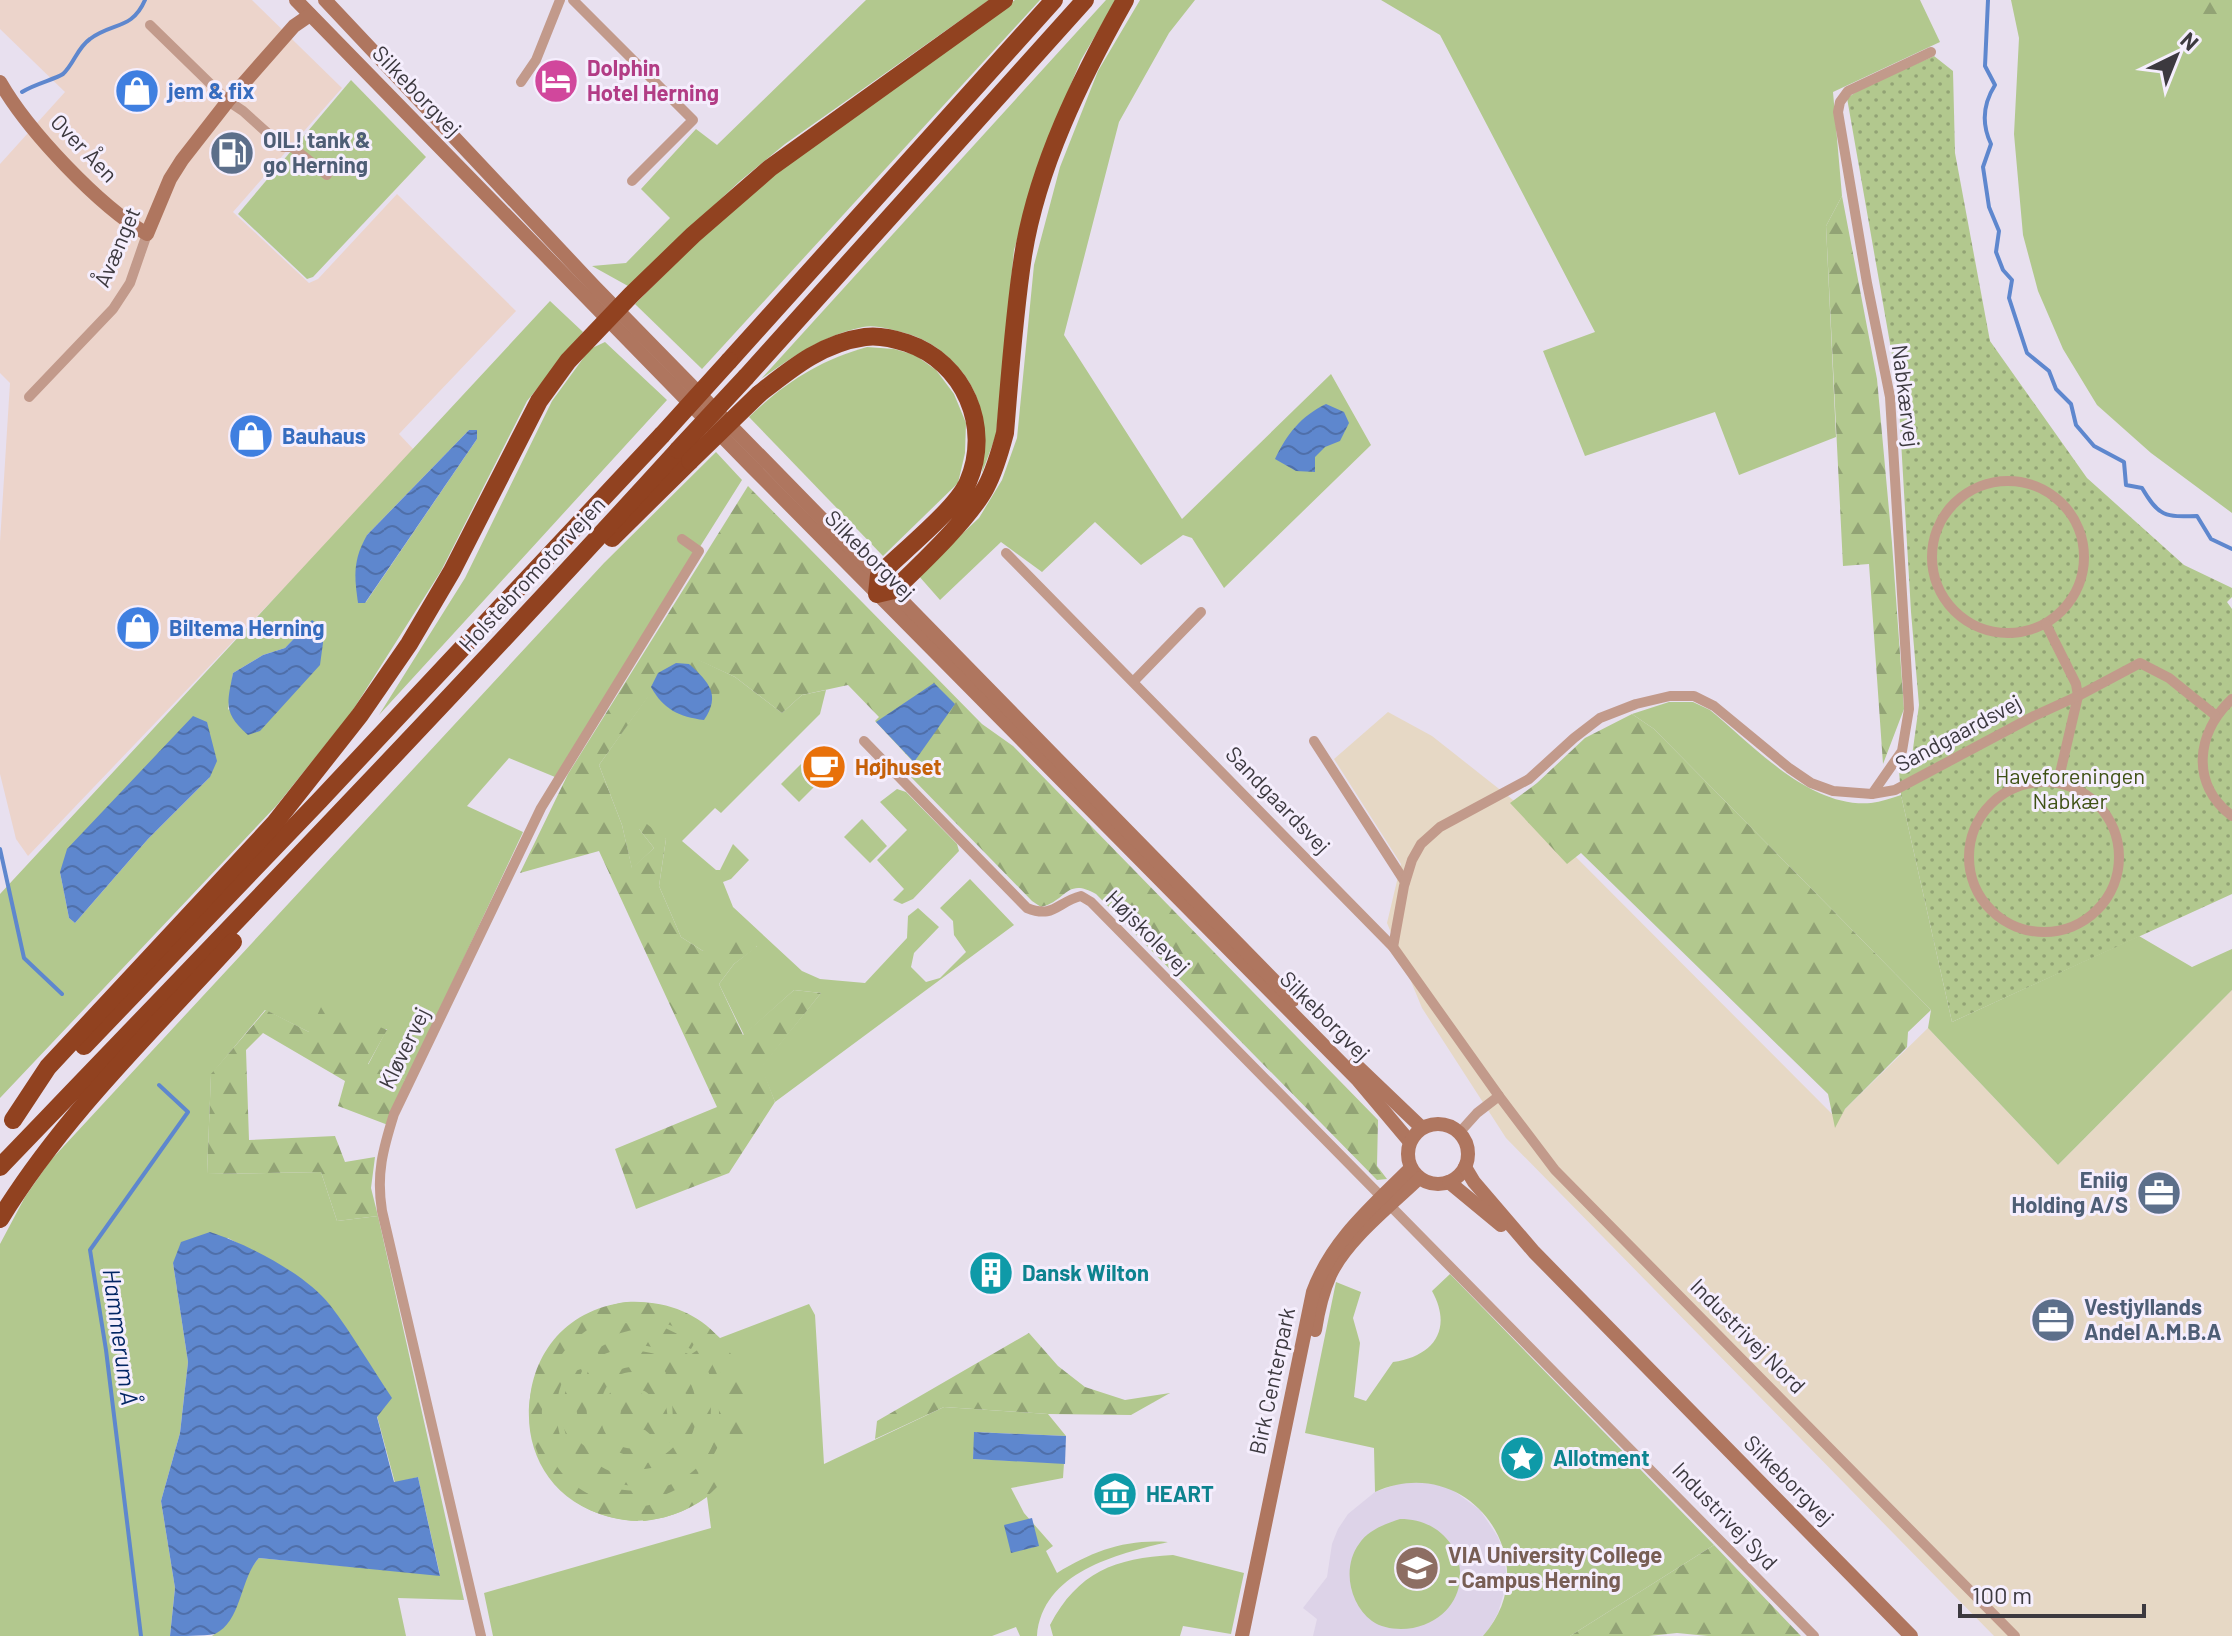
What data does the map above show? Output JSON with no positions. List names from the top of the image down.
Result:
{
  "streets": {
    "highway": ["Holstebromotorvejen"],
    "main road": [
      "Silkeborgvej",
      "Over Åen",
      "Åvænget",
      "Birk Centerpark"
    ],
    "street": [
      "Nabkærvej",
      "Sandgaardsvej",
      "Højskolevej",
      "Kløvervej",
      "Industrivej Nord",
      "Industrivej Syd"
    ]
  },
  "crossings": [
    ["Silkeborgvej", "Åvænget"],
    ["Silkeborgvej", "Birk Centerpark"],
    ["Over Åen", "Åvænget"],
    ["Nabkærvej", "Sandgaardsvej"],
    ["Sandgaardsvej", "Industrivej Nord"],
    ["Højskolevej", "Birk Centerpark"],
    ["Højskolevej", "Industrivej Syd"],
    ["Birk Centerpark", "Industrivej Syd"]
  ],
  "water": ["Hammerum Å"],
  "parks": ["Haveforeningen Nabkær"],
  "places": {
    "hotel": ["Dolphin Hotel Herning"],
    "shop": ["jem & fix", "Bauhaus", "Biltema Herning"],
    "fuel station": ["OIL! tank & go Herning"],
    "cafe": ["Højhuset"],
    "office": ["Eniig Holding A/S", "Vestjyllands Andel A.M.B.A"],
    "building": ["Dansk Wilton"],
    "place": ["Allotment"],
    "museum": ["HEART"],
    "school or university": ["VIA University College - Campus Herning"]
  },
  "scale_bar": "100 m",
  "north": "top right"
}
